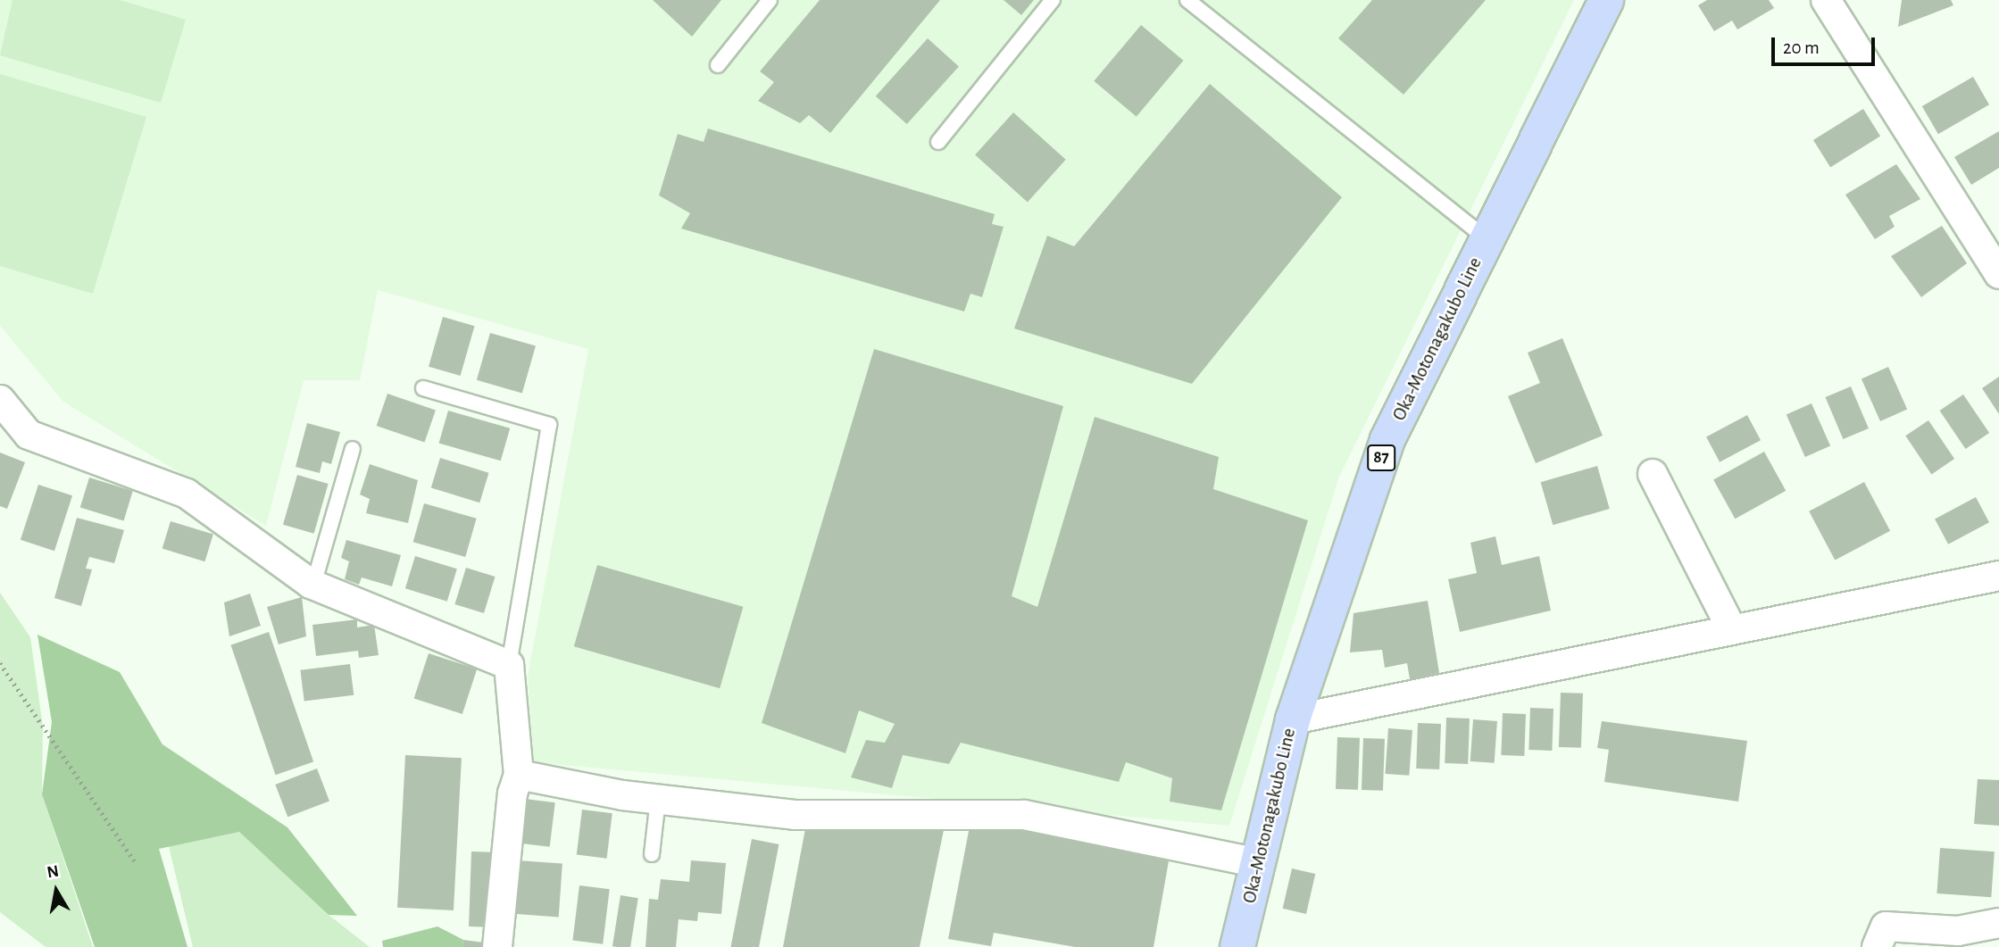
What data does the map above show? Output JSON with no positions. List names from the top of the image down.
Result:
{
  "streets": {
    "main road": ["Oka-Motonagakubo Line", "87"]
  },
  "scale_bar": "20 m",
  "north": "top"
}
